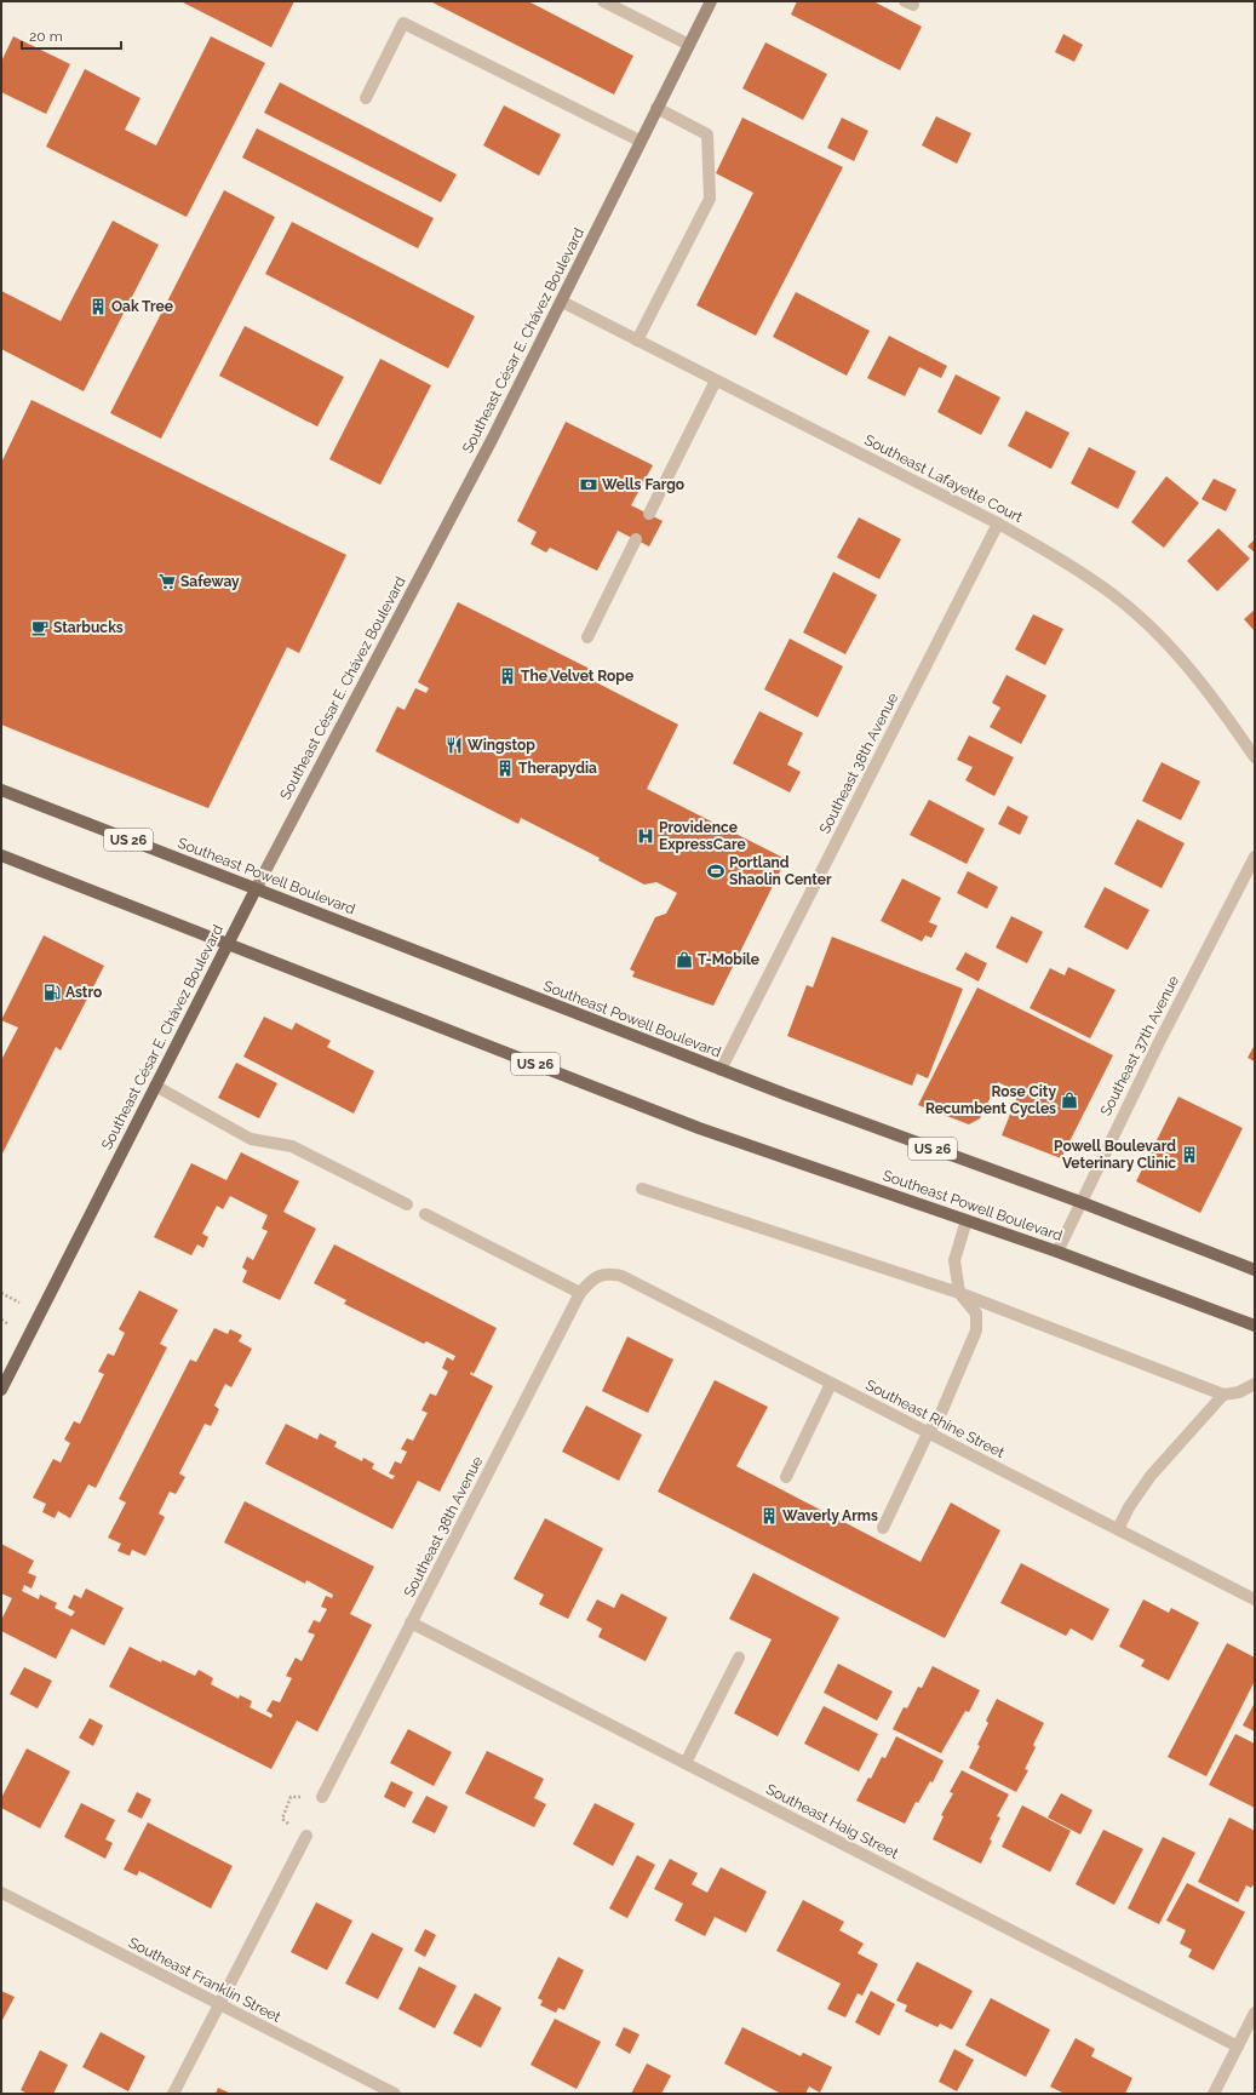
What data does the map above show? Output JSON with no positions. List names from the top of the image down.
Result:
{
  "streets": {
    "main road": ["Southeast César E. Chávez Boulevard", "US 26", "Southeast Powell Boulevard"],
    "street": [
      "Southeast Lafayette Court",
      "Southeast 38th Avenue",
      "Southeast 37th Avenue",
      "Southeast Rhine Street",
      "Southeast Haig Street",
      "Southeast Franklin Street"
    ]
  },
  "crossings": [
    ["Southeast César E. Chávez Boulevard", "Southeast Lafayette Court"],
    ["Southeast César E. Chávez Boulevard", "Southeast Powell Boulevard"],
    ["Southeast Lafayette Court", "Southeast 38th Avenue"],
    ["Southeast 38th Avenue", "Southeast Powell Boulevard"],
    ["Southeast 38th Avenue", "Southeast Rhine Street"],
    ["Southeast 38th Avenue", "Southeast Haig Street"],
    ["Southeast Powell Boulevard", "Southeast 37th Avenue"]
  ],
  "places": {
    "building": [
      "Oak Tree",
      "The Velvet Rope",
      "Therapydia",
      "Powell Boulevard Veterinary Clinic",
      "Waverly Arms"
    ],
    "bank": ["Wells Fargo"],
    "supermarket": ["Safeway"],
    "cafe": ["Starbucks"],
    "restaurant": ["Wingstop"],
    "hospital": ["Providence ExpressCare"],
    "sports": ["Portland Shaolin Center"],
    "shop": ["T-Mobile", "Rose City Recumbent Cycles"],
    "fuel station": ["Astro"]
  },
  "scale_bar": "20 m"
}
